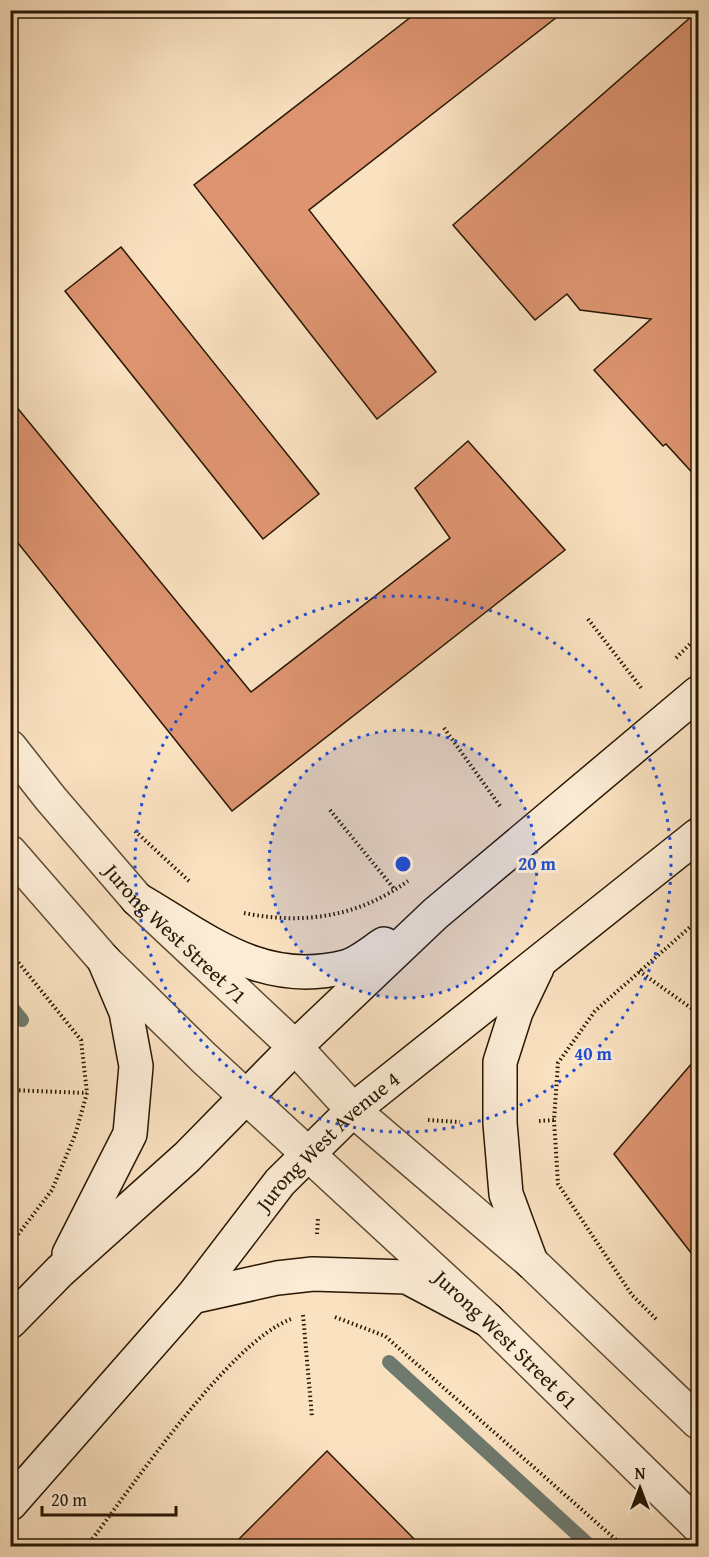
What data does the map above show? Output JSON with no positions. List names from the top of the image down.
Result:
{
  "streets": {
    "main road": ["Jurong West Street 71", "Jurong West Avenue 4", "Jurong West Street 61"]
  },
  "crossings": [
    ["Jurong West Street 71", "Jurong West Avenue 4"],
    ["Jurong West Avenue 4", "Jurong West Street 61"]
  ],
  "scale_bar": "20 m",
  "north": "top",
  "rings": ["20 m", "40 m"]
}
